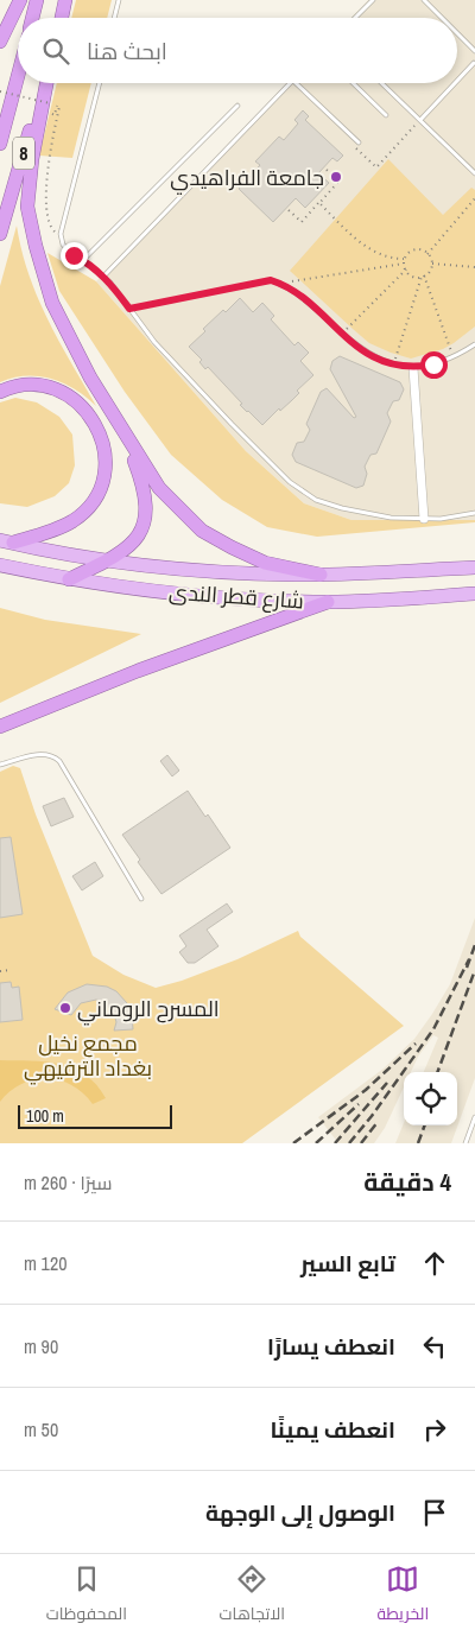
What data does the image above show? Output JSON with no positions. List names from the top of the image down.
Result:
{
  "streets": {
    "highway": ["8"],
    "main road": ["شارع قطر الندى"]
  },
  "parks": ["مجمع نخيل بغداد الترفيهي"],
  "places": ["جامعة الفراهيدي", "المسرح الروماني"],
  "scale_bar": "100 m",
  "page": {
    "search": "ابحث هنا",
    "scale": "100 m",
    "heading": ["4 دقيقة", "سيرًا · 260 m"],
    "list": [
      ["تابع السير", "120 m"],
      ["انعطف يسارًا", "90 m"],
      ["انعطف يمينًا", "50 m"],
      "الوصول إلى الوجهة"
    ],
    "nav": ["الخريطة", "الاتجاهات", "المحفوظات"]
  }
}
